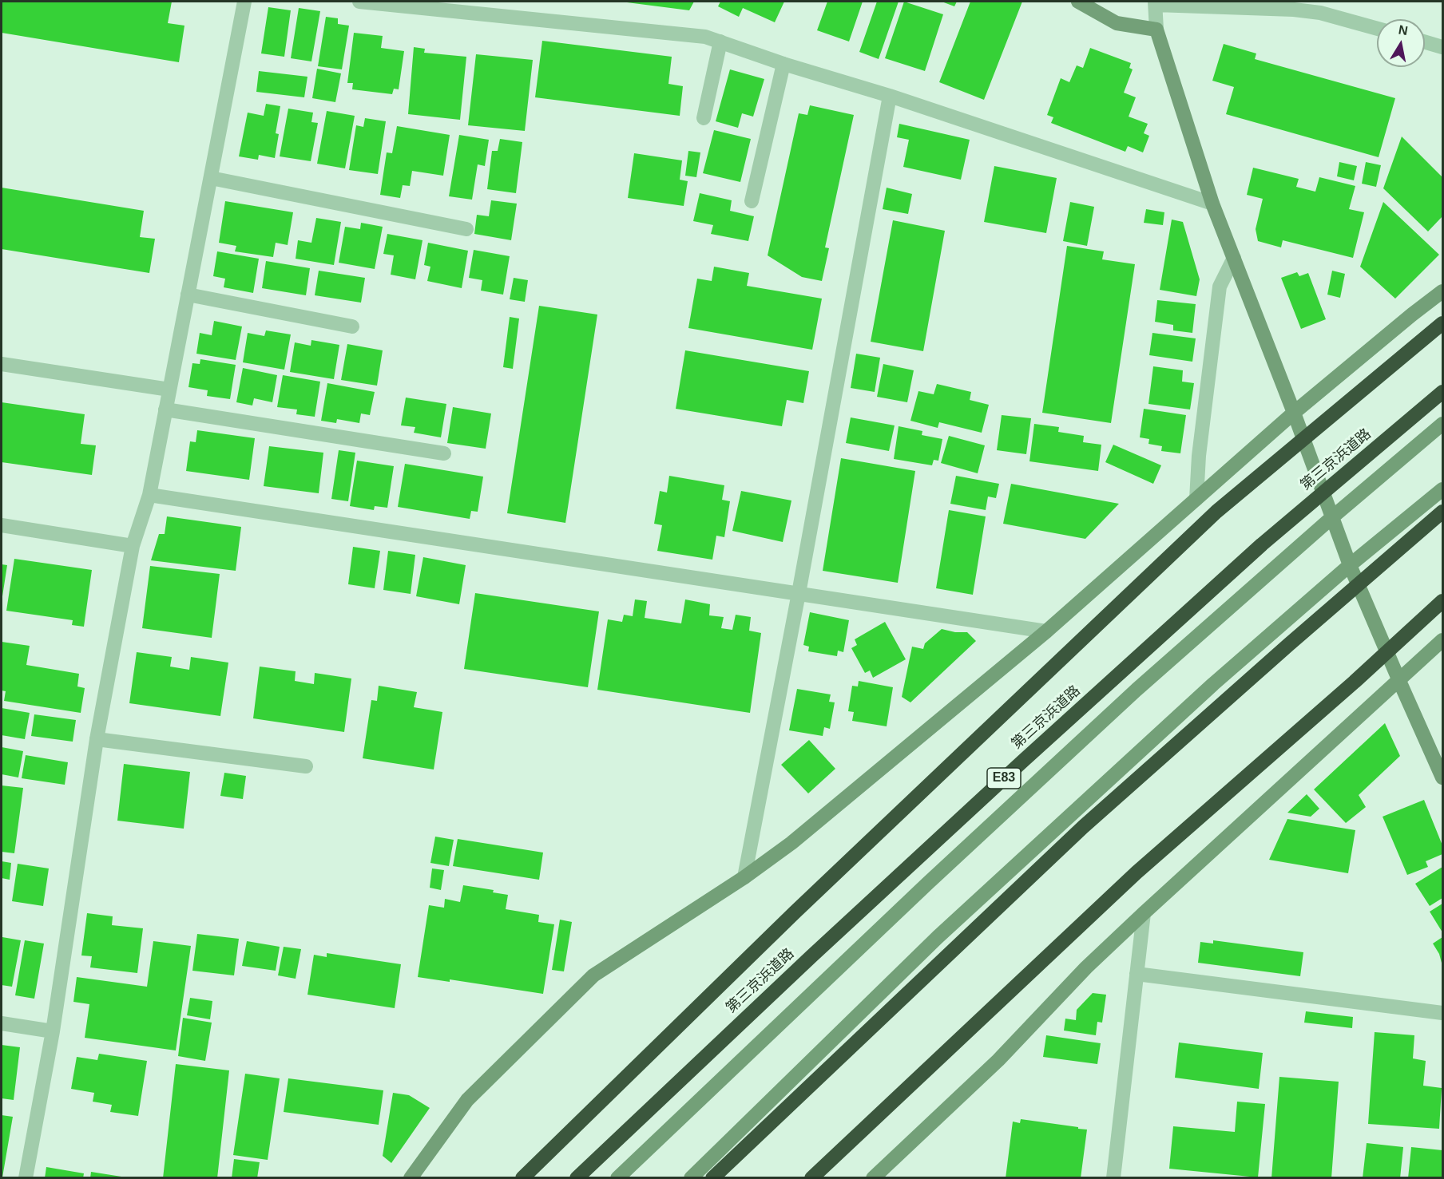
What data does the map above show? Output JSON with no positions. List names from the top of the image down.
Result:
{
  "streets": {
    "highway": ["第三京浜道路", "E83"]
  },
  "north": "top"
}
